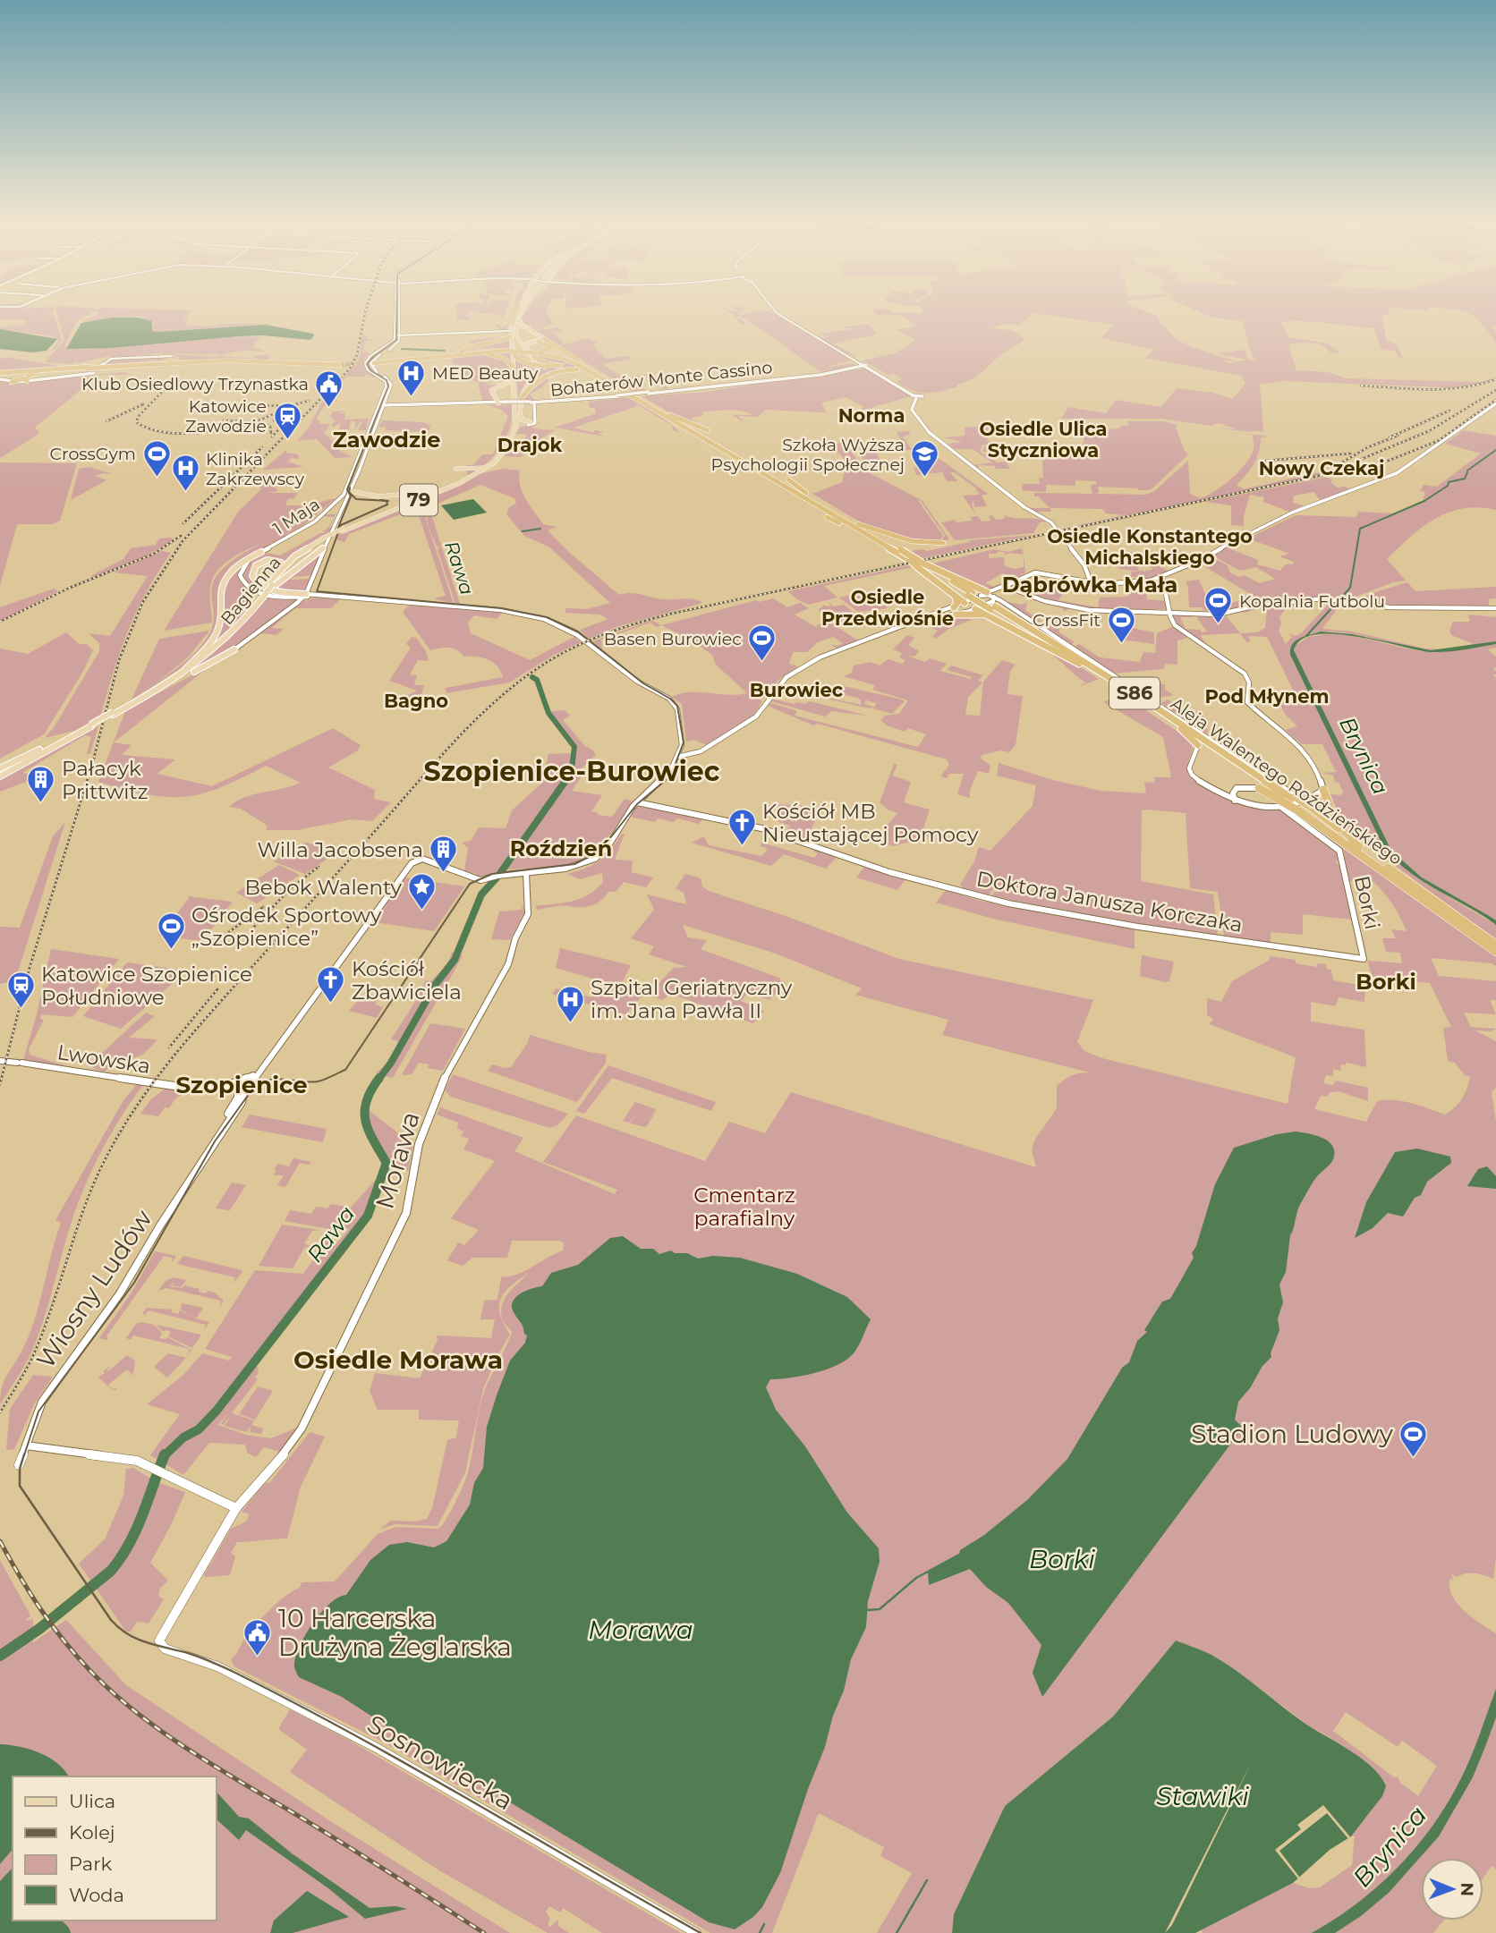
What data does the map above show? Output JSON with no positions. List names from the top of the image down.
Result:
{
  "streets": {
    "highway": ["S86", "Aleja Walentego Roździeńskiego"],
    "main road": ["79", "Bagienna"],
    "street": [
      "Bohaterów Monte Cassino",
      "1 Maja",
      "Doktora Janusza Korczaka",
      "Borki",
      "Lwowska",
      "Morawa",
      "Wiosny Ludów",
      "Sosnowiecka"
    ]
  },
  "crossings": [
    ["Bohaterów Monte Cassino", "1 Maja"],
    ["79", "Bagienna"],
    ["1 Maja", "Bagienna"],
    ["Bagienna", "Aleja Walentego Roździeńskiego"],
    ["Aleja Walentego Roździeńskiego", "Borki"],
    ["Doktora Janusza Korczaka", "Borki"],
    ["Lwowska", "Wiosny Ludów"],
    ["Morawa", "Wiosny Ludów"],
    ["Morawa", "Sosnowiecka"]
  ],
  "districts": [
    "Norma",
    "Osiedle Ulica Styczniowa",
    "Zawodzie",
    "Drajok",
    "Nowy Czekaj",
    "Osiedle Konstantego Michalskiego",
    "Dąbrówka Mała",
    "Osiedle Przedwiośnie",
    "Burowiec",
    "Pod Młynem",
    "Bagno",
    "Szopienice-Burowiec",
    "Roździeń",
    "Borki",
    "Szopienice",
    "Osiedle Morawa"
  ],
  "water": [
    "Rawa",
    "Brynica",
    "Borki",
    "Morawa",
    "Stawiki"
  ],
  "parks": ["Cmentarz parafialny"],
  "places": {
    "hospital": ["MED Beauty", "Klinika Zakrzewscy", "Szpital Geriatryczny im. Jana Pawła II"],
    "public building": ["Klub Osiedlowy Trzynastka", "10 Harcerska Drużyna Żeglarska"],
    "station": ["Katowice Zawodzie", "Katowice Szopienice Południowe"],
    "sports": [
      "CrossGym",
      "Kopalnia Futbolu",
      "CrossFit",
      "Basen Burowiec",
      "Ośrodek Sportowy „Szopienice”",
      "Stadion Ludowy"
    ],
    "school or university": ["Szkoła Wyższa Psychologii Społecznej"],
    "building": ["Pałacyk Prittwitz", "Willa Jacobsena"],
    "church": ["Kościół MB Nieustającej Pomocy", "Kościół Zbawiciela"],
    "place": ["Bebok Walenty"]
  },
  "legend": [
    "Ulica",
    "Kolej",
    "Park",
    "Woda"
  ],
  "north": "right"
}
